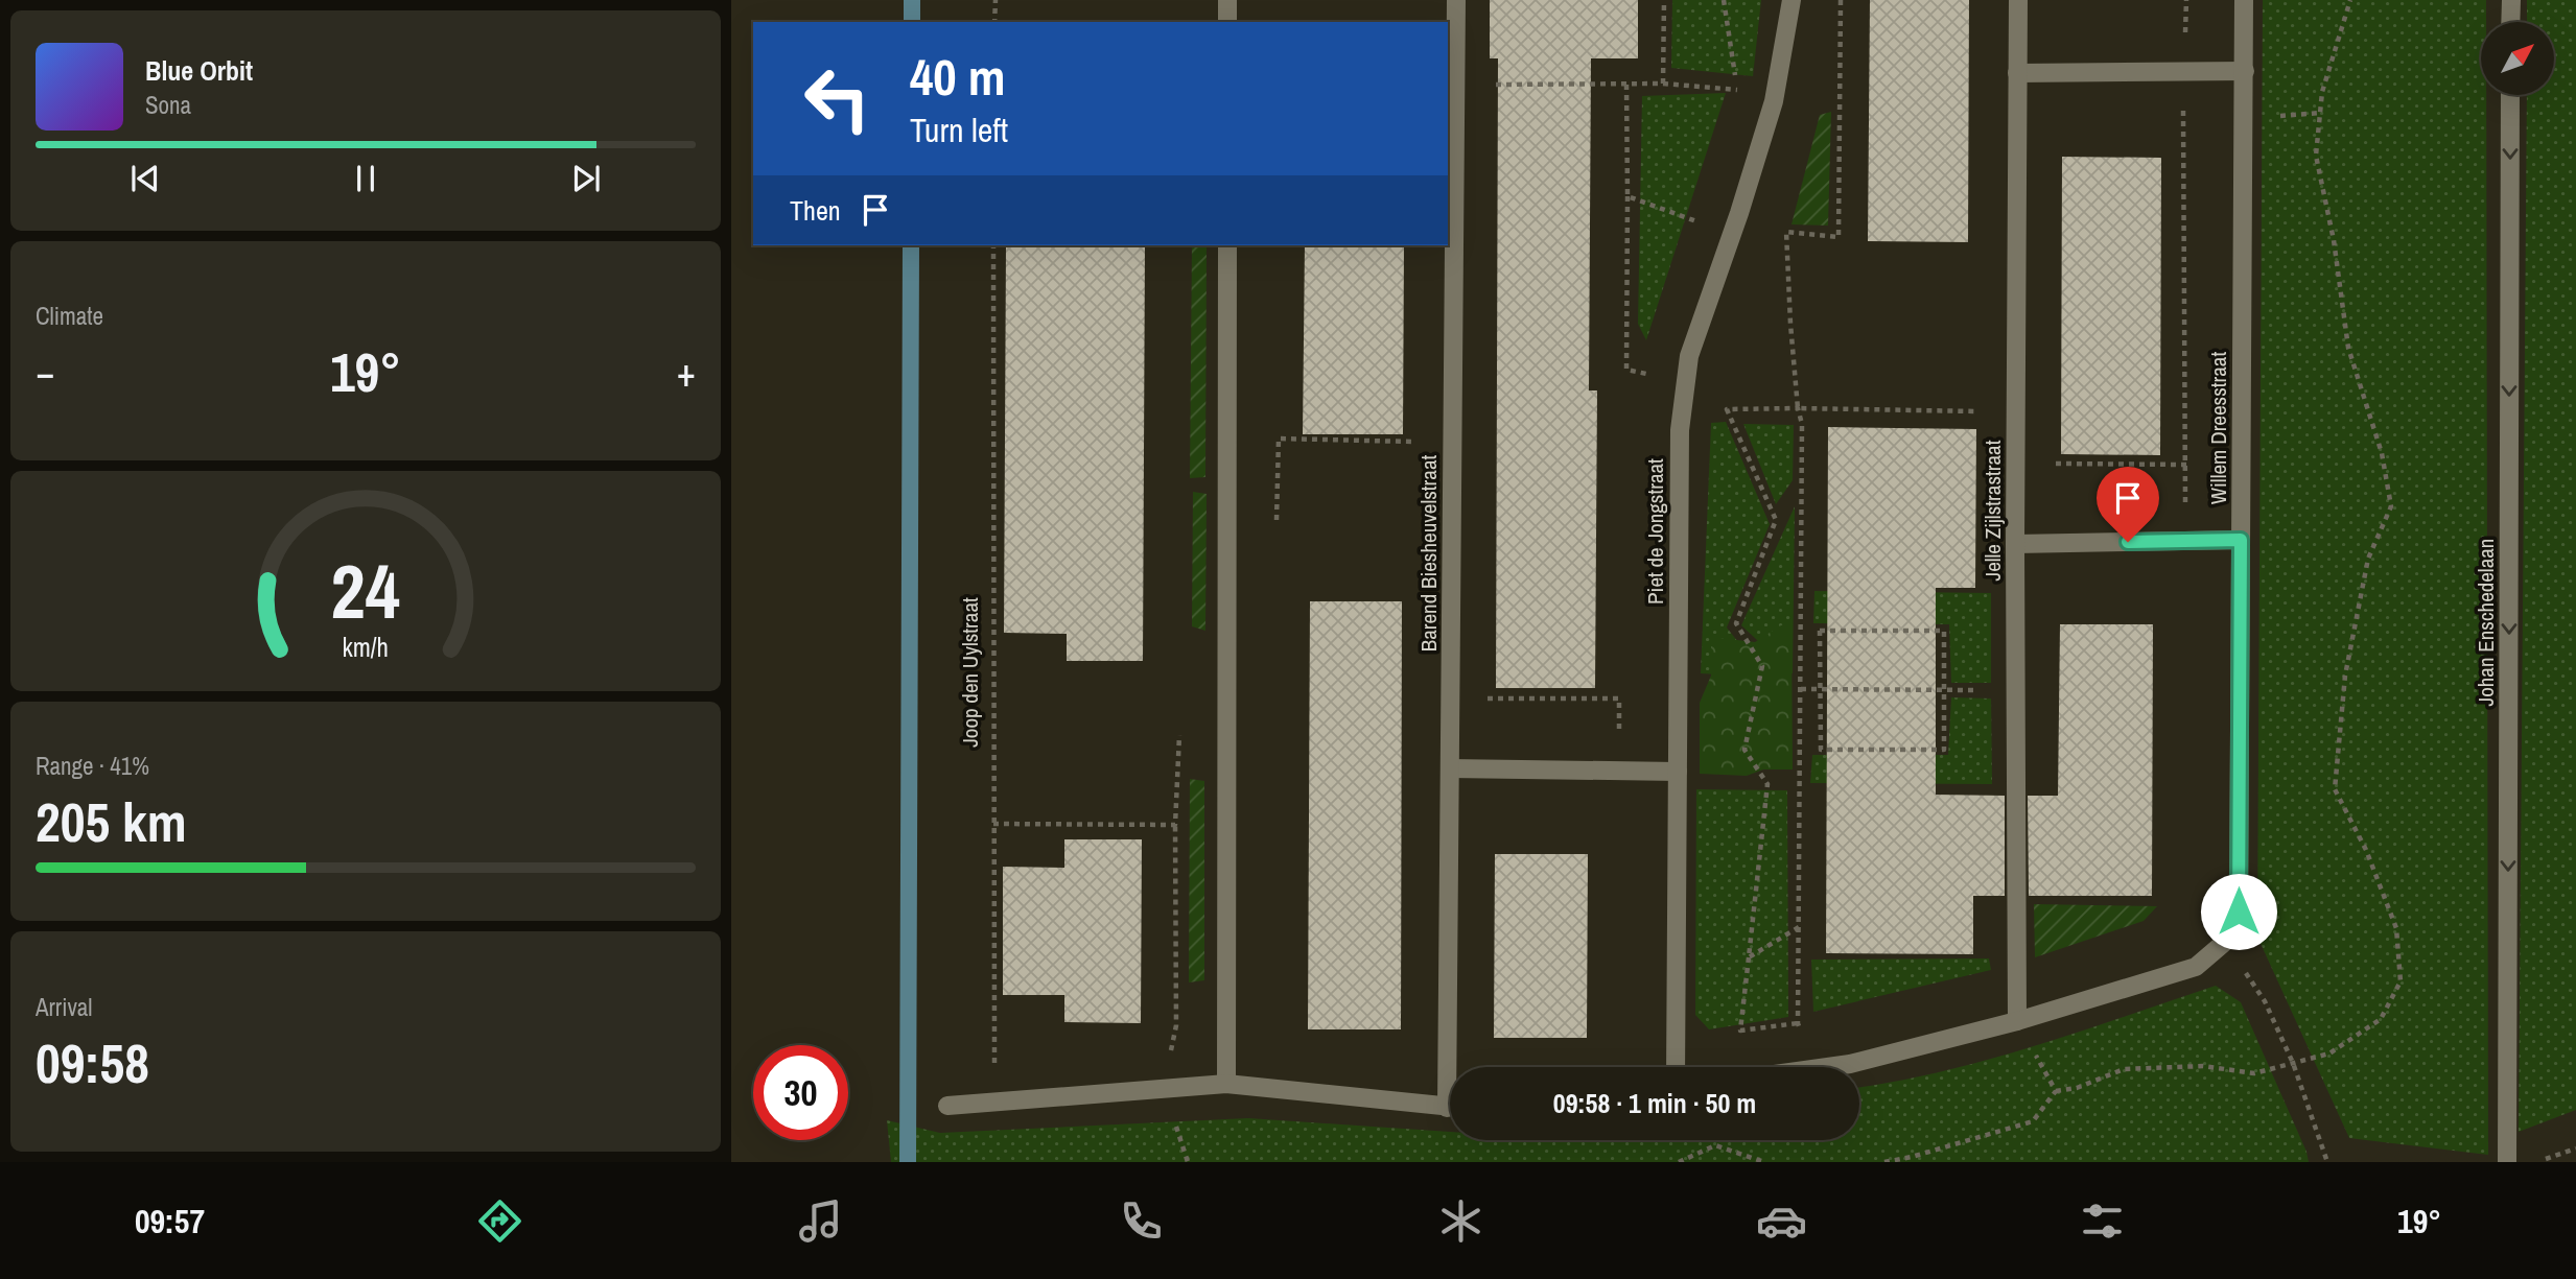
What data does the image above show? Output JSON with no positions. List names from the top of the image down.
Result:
{
  "streets": {
    "street": [
      "Willem Dreesstraat",
      "Jelle Zijlstrastraat",
      "Piet de Jongstraat",
      "Barend Biesheuvelstraat",
      "Johan Enschedelaan"
    ],
    "path": ["Joop den Uylstraat"]
  },
  "one_way": ["Johan Enschedelaan"],
  "north": "top right",
  "page": {
    "turn": ["40 m", "Turn left"],
    "song": ["Blue Orbit", "Sona"],
    "then": "Then",
    "tile": [
      "Climate",
      ["Range · 41%", "205 km"],
      ["Arrival", "09:58"]
    ],
    "heat": ["−", "19°", "+"],
    "limit": "30",
    "trip": "09:58 · 1 min · 50 m",
    "tabs": ["09:57", "19°"],
    "gauge": ["24", "km/h"]
  }
}
